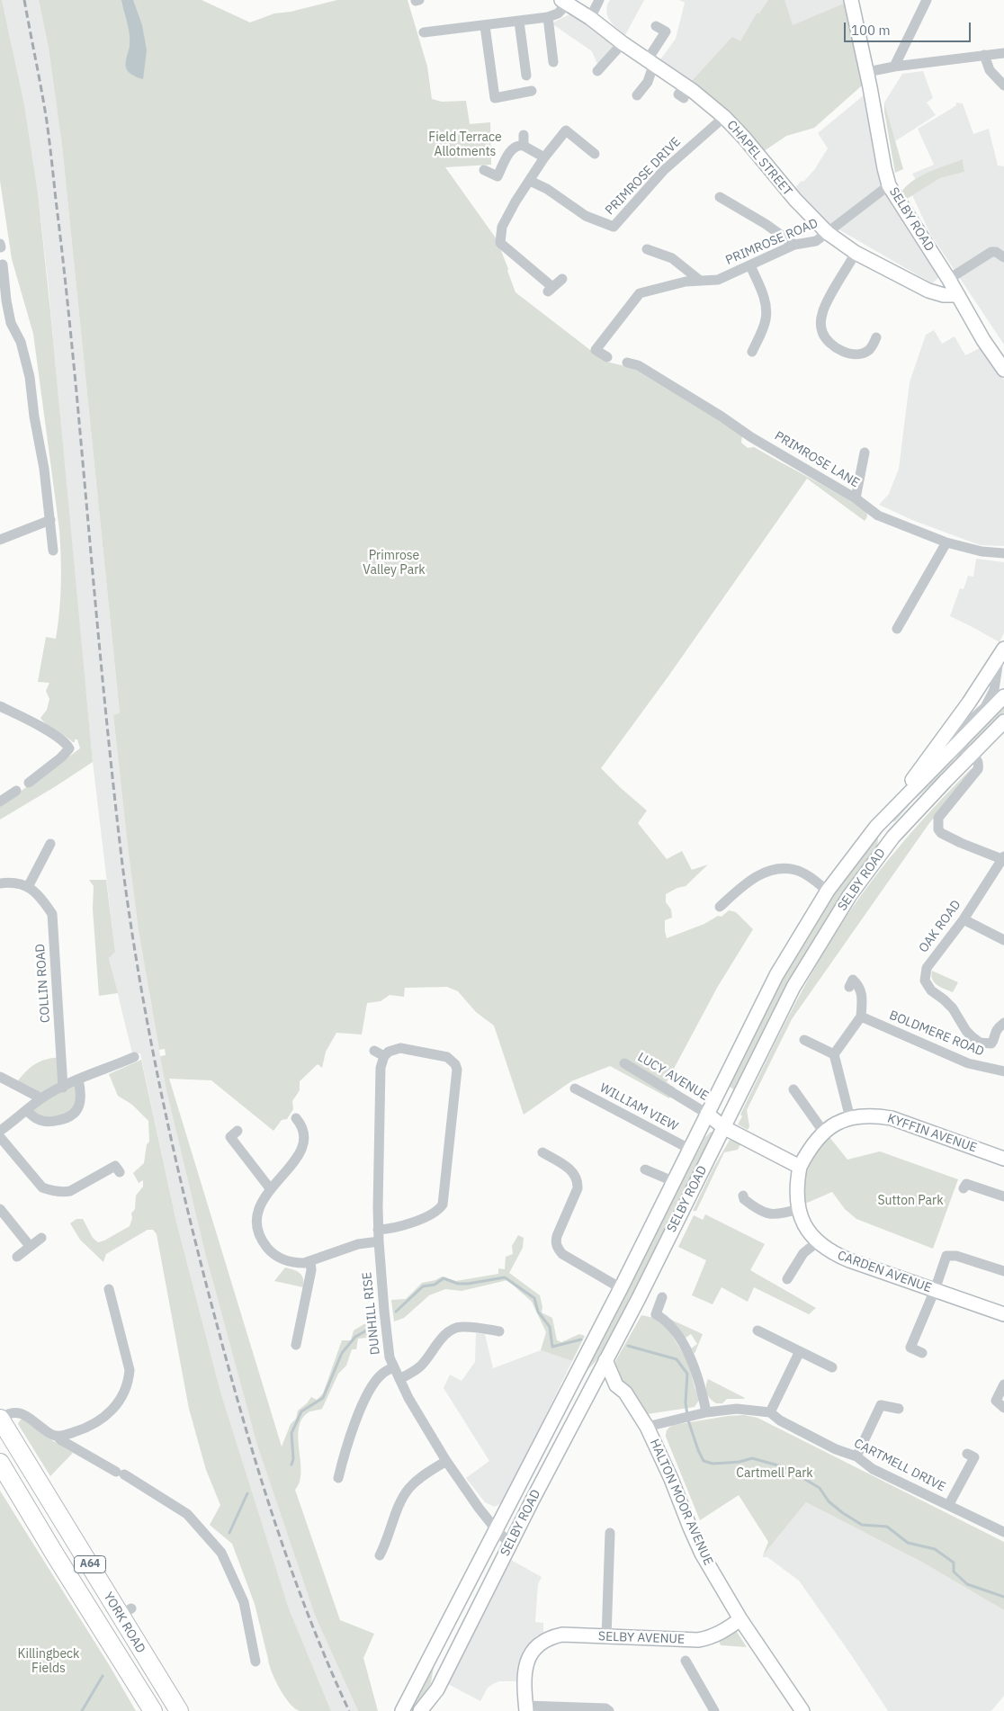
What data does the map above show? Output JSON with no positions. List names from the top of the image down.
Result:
{
  "streets": {
    "highway": ["A64", "YORK ROAD"],
    "main road": [
      "CHAPEL STREET",
      "SELBY ROAD",
      "KYFFIN AVENUE",
      "CARDEN AVENUE",
      "HALTON MOOR AVENUE",
      "SELBY AVENUE"
    ],
    "street": [
      "PRIMROSE DRIVE",
      "PRIMROSE ROAD",
      "PRIMROSE LANE",
      "OAK ROAD",
      "COLLIN ROAD",
      "BOLDMERE ROAD",
      "LUCY AVENUE",
      "WILLIAM VIEW",
      "DUNHILL RISE",
      "CARTMELL DRIVE"
    ]
  },
  "crossings": [
    ["CHAPEL STREET", "PRIMROSE DRIVE"],
    ["CHAPEL STREET", "SELBY ROAD"],
    ["CHAPEL STREET", "PRIMROSE ROAD"],
    ["SELBY ROAD", "PRIMROSE ROAD"],
    ["SELBY ROAD", "LUCY AVENUE"],
    ["SELBY ROAD", "WILLIAM VIEW"],
    ["SELBY ROAD", "DUNHILL RISE"],
    ["SELBY ROAD", "HALTON MOOR AVENUE"],
    ["KYFFIN AVENUE", "CARDEN AVENUE"],
    ["CARTMELL DRIVE", "HALTON MOOR AVENUE"],
    ["HALTON MOOR AVENUE", "SELBY AVENUE"]
  ],
  "parks": [
    "Field Terrace Allotments",
    "Primrose Valley Park",
    "Sutton Park",
    "Cartmell Park",
    "Killingbeck Fields"
  ],
  "scale_bar": "100 m"
}
